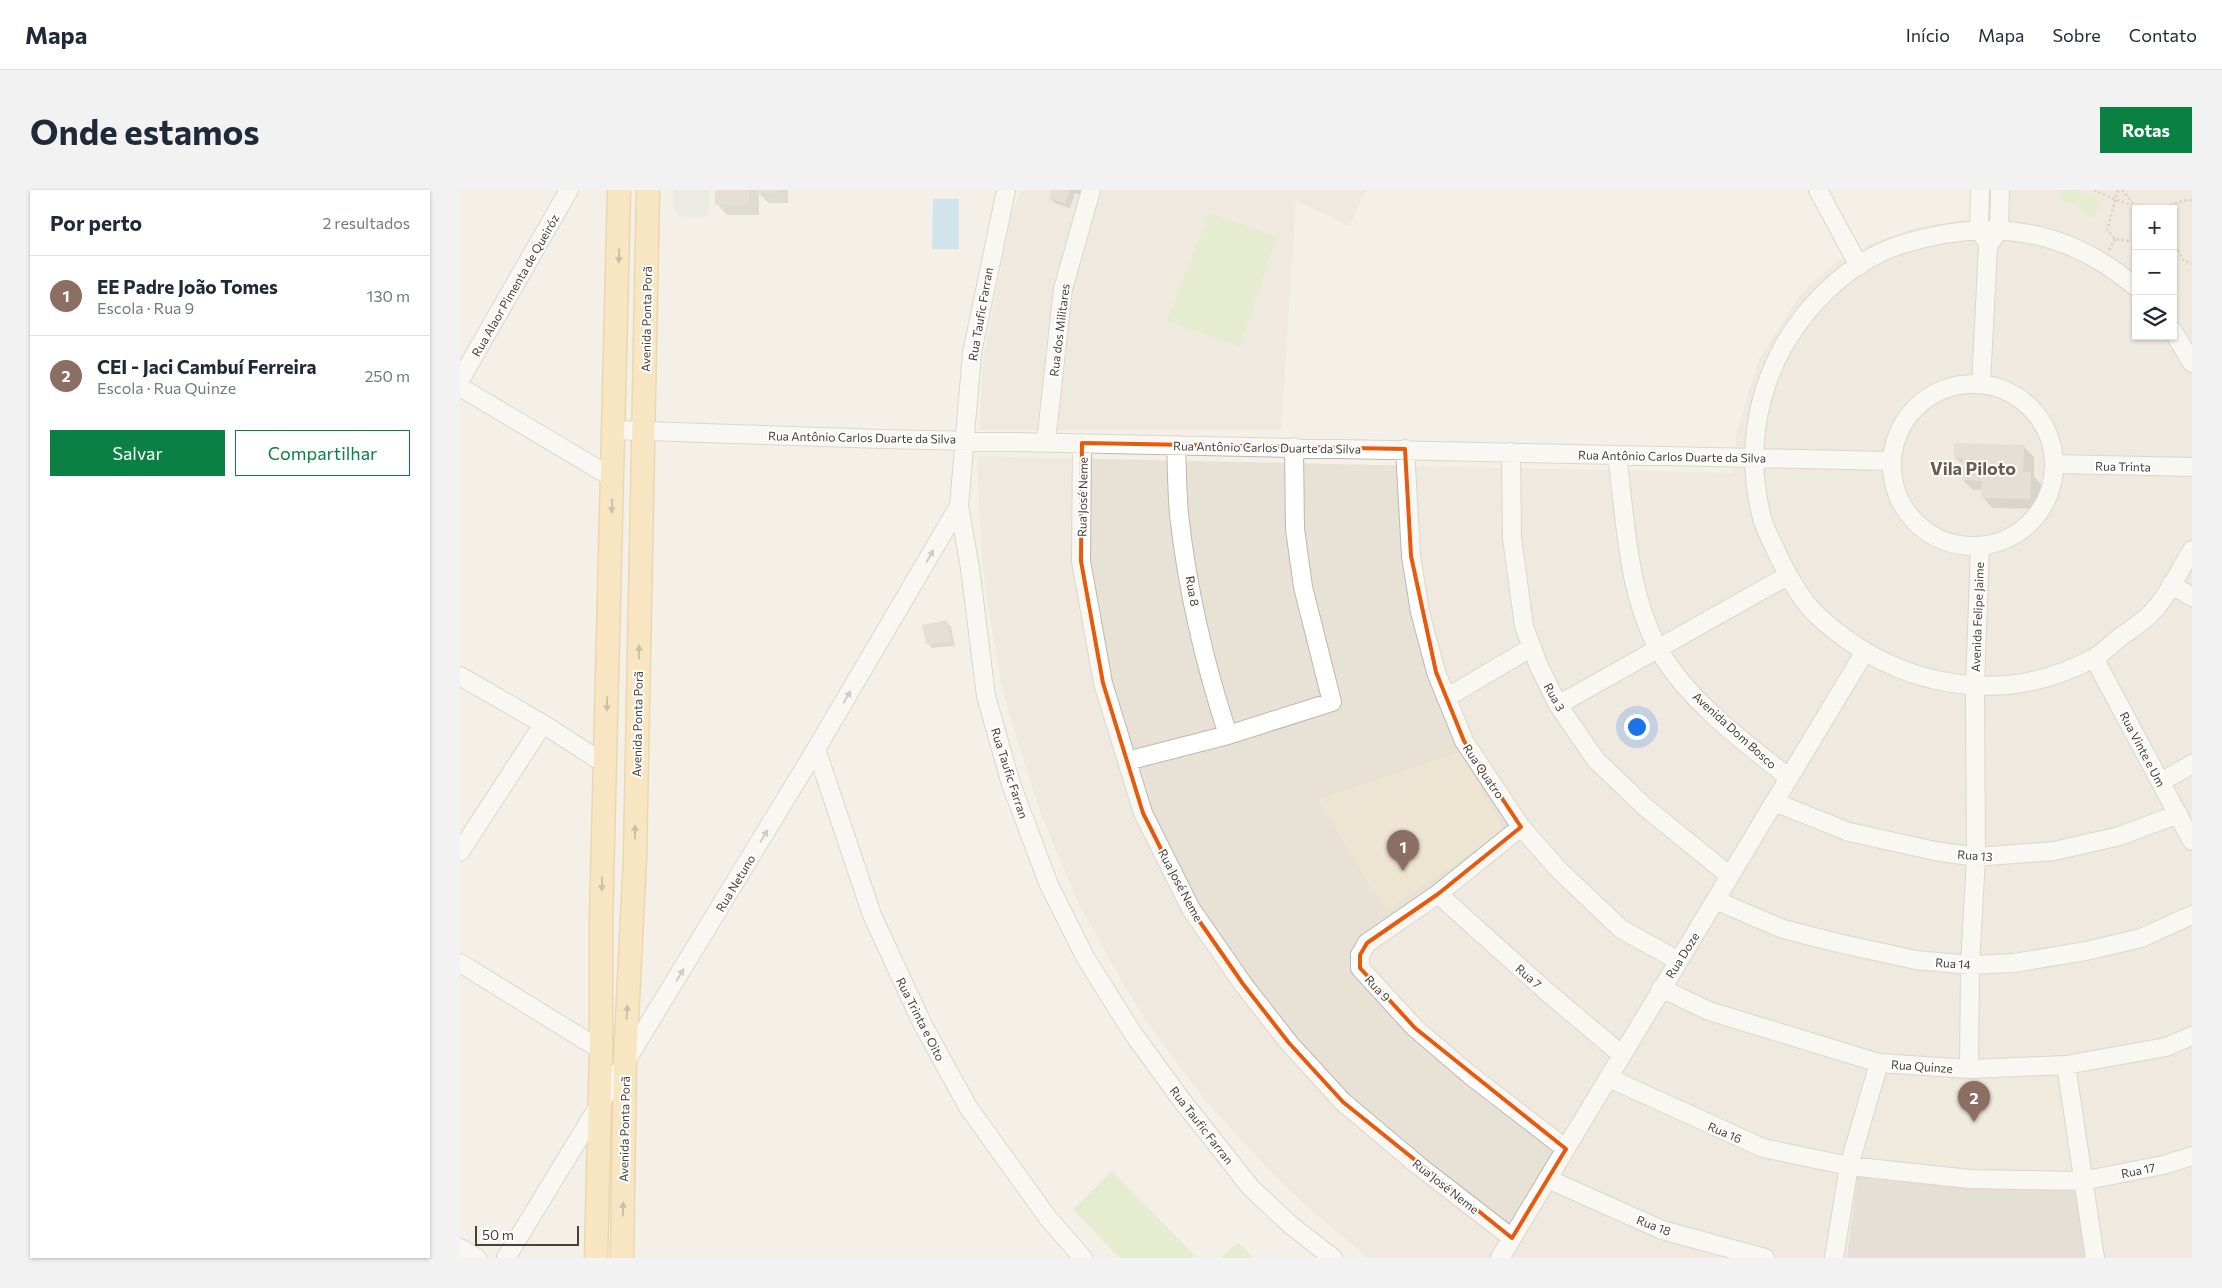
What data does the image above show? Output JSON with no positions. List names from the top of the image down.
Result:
{
  "streets": {
    "main road": ["Avenida Ponta Porã"],
    "street": [
      "Rua Alaor Pimenta de Queiróz",
      "Rua Taufic Farran",
      "Rua dos Militares",
      "Rua Antônio Carlos Duarte da Silva",
      "Rua Trinta",
      "Rua José Neme",
      "Rua 8",
      "Avenida Felipe Jaime",
      "Rua 3",
      "Avenida Dom Bosco",
      "Rua Vinte e Um",
      "Rua Quatro",
      "Rua 13",
      "Rua Netuno",
      "Rua Doze",
      "Rua 14",
      "Rua 7",
      "Rua 9",
      "Rua Trinta e Oito",
      "Rua Quinze",
      "Rua 16",
      "Rua 17",
      "Rua 18"
    ]
  },
  "crossings": [
    ["Rua Taufic Farran", "Rua Antônio Carlos Duarte da Silva"],
    ["Rua Taufic Farran", "Rua Netuno"],
    ["Avenida Ponta Porã", "Rua Antônio Carlos Duarte da Silva"],
    ["Avenida Ponta Porã", "Rua Netuno"],
    ["Rua dos Militares", "Rua Antônio Carlos Duarte da Silva"],
    ["Rua Antônio Carlos Duarte da Silva", "Rua Trinta"],
    ["Rua Antônio Carlos Duarte da Silva", "Rua José Neme"],
    ["Rua Antônio Carlos Duarte da Silva", "Rua 8"],
    ["Rua Antônio Carlos Duarte da Silva", "Avenida Felipe Jaime"],
    ["Rua Antônio Carlos Duarte da Silva", "Rua 3"],
    ["Rua Antônio Carlos Duarte da Silva", "Avenida Dom Bosco"],
    ["Rua Antônio Carlos Duarte da Silva", "Rua Quatro"],
    ["Rua Trinta", "Avenida Felipe Jaime"],
    ["Rua José Neme", "Rua Doze"],
    ["Avenida Felipe Jaime", "Rua 13"],
    ["Avenida Felipe Jaime", "Rua 14"],
    ["Avenida Felipe Jaime", "Rua Quinze"],
    ["Rua 3", "Rua Doze"],
    ["Avenida Dom Bosco", "Rua Doze"],
    ["Rua Vinte e Um", "Rua 13"],
    ["Rua Quatro", "Rua Doze"],
    ["Rua Quatro", "Rua 9"],
    ["Rua 13", "Rua Doze"],
    ["Rua Netuno", "Rua Trinta e Oito"],
    ["Rua Doze", "Rua 14"],
    ["Rua Doze", "Rua 7"],
    ["Rua Doze", "Rua 9"],
    ["Rua Doze", "Rua Quinze"],
    ["Rua Doze", "Rua 16"],
    ["Rua Doze", "Rua 18"],
    ["Rua 7", "Rua 9"],
    ["Rua 16", "Rua 17"]
  ],
  "one_way": ["Rua Netuno"],
  "districts": ["Vila Piloto"],
  "scale_bar": "50 m",
  "page": {
    "header": "Mapa",
    "nav": [
      "Início",
      "Mapa",
      "Sobre",
      "Contato"
    ],
    "buttons": [
      "Rotas",
      ["Salvar", "Compartilhar"]
    ],
    "title": "Onde estamos",
    "heading": ["Por perto", "2 resultados"],
    "map_buttons": ["+", "−"],
    "list": [
      {
        "mark": "1",
        "name": "EE Padre João Tomes",
        "note": "Escola · Rua 9",
        "value": "130 m"
      },
      {
        "mark": "2",
        "name": "CEI - Jaci Cambuí Ferreira",
        "note": "Escola · Rua Quinze",
        "value": "250 m"
      }
    ],
    "pins": ["1", "2"],
    "scale": "50 m"
  }
}
